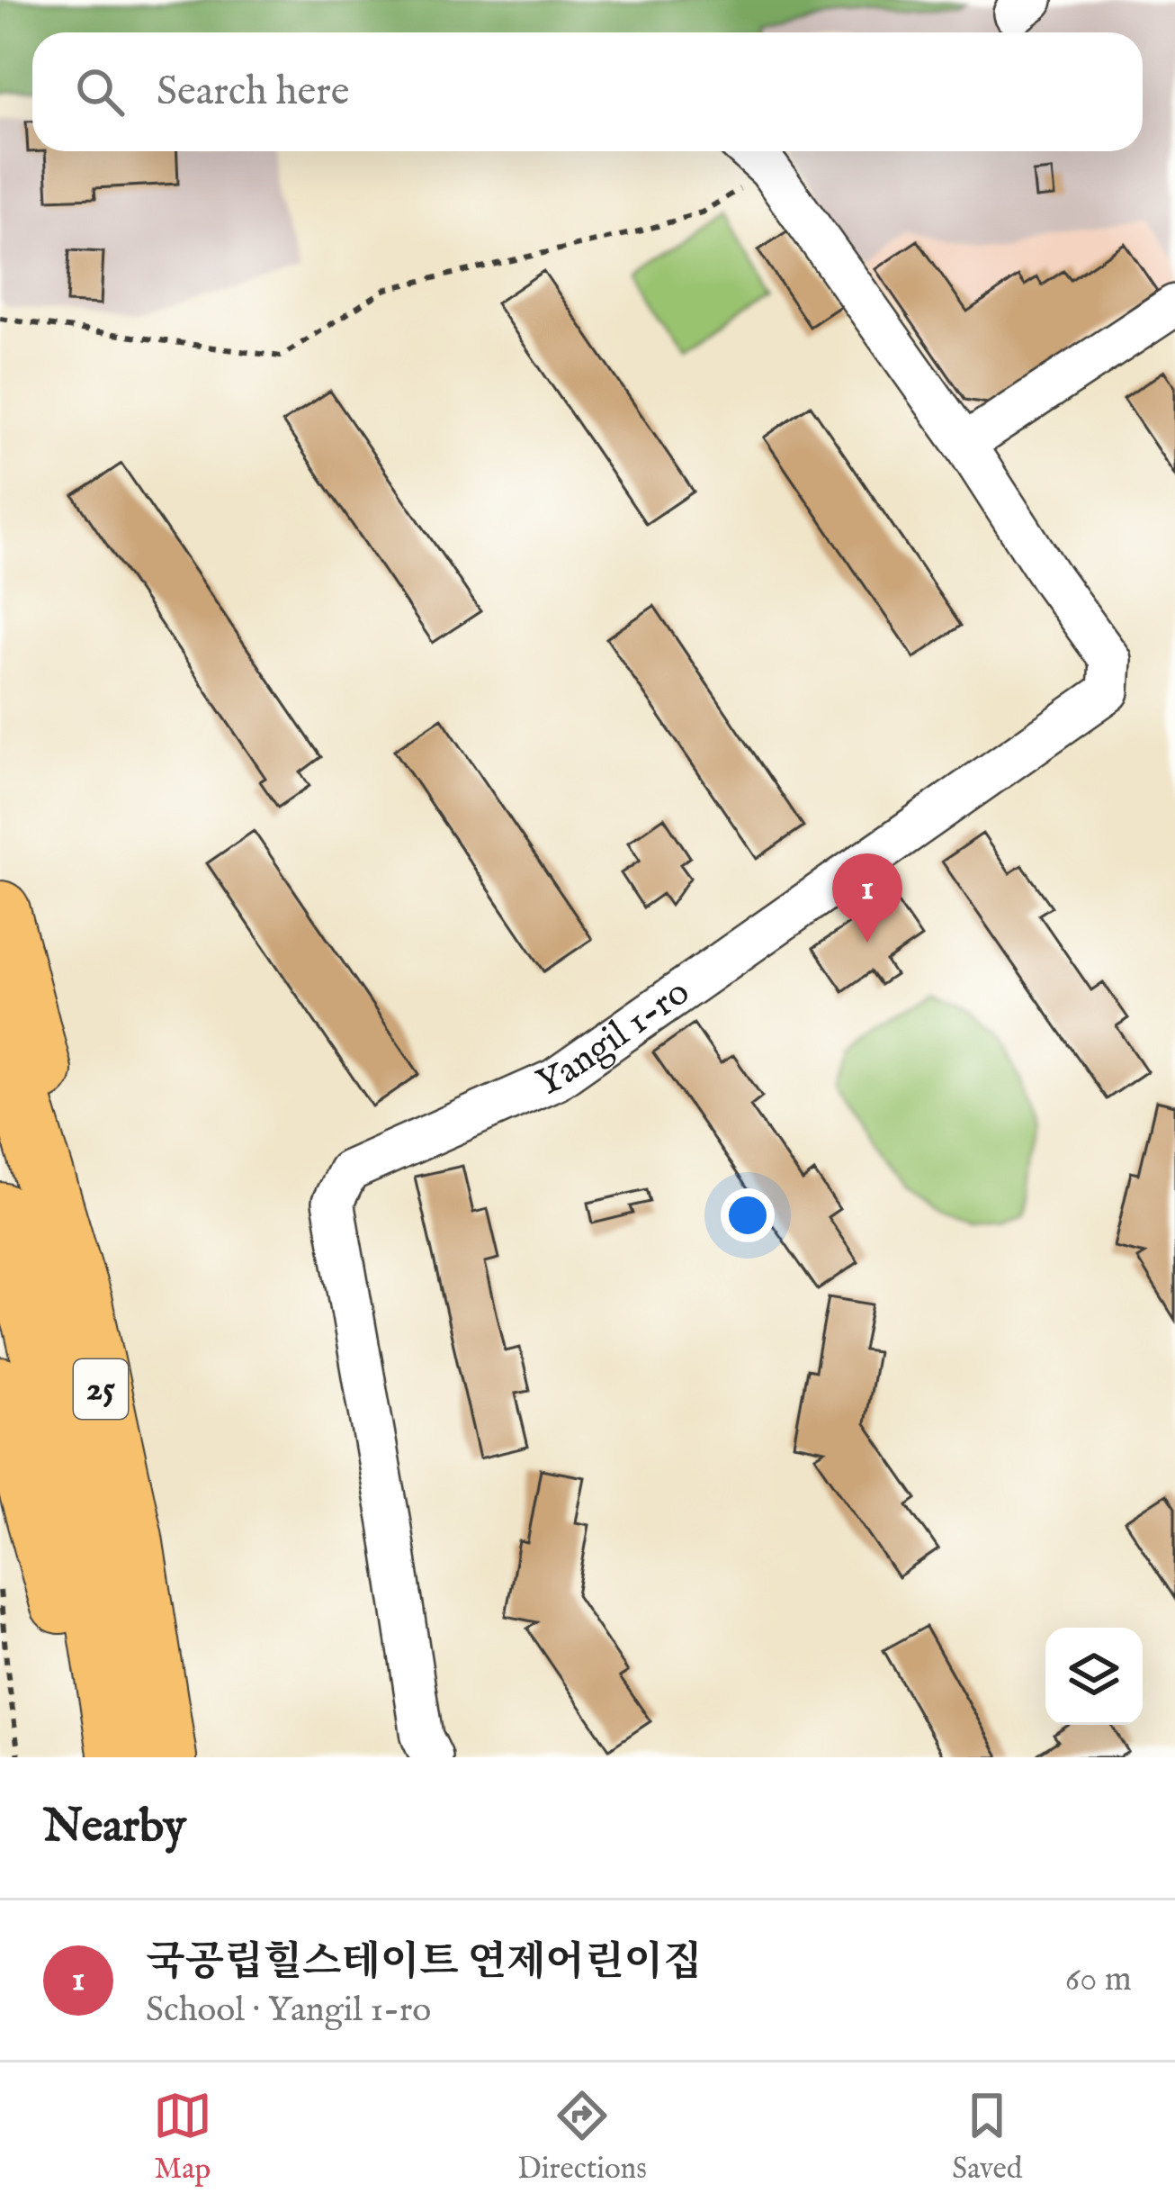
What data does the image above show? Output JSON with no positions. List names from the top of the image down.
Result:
{
  "streets": {
    "highway": ["25"],
    "street": ["Yangil 1-ro"]
  },
  "page": {
    "search": "Search here",
    "pins": "1",
    "heading": "Nearby",
    "list": [
      {
        "mark": "1",
        "name": "국공립힐스테이트 연제어린이집",
        "note": "School · Yangil 1-ro",
        "value": "60 m"
      }
    ],
    "nav": ["Map", "Directions", "Saved"]
  }
}
